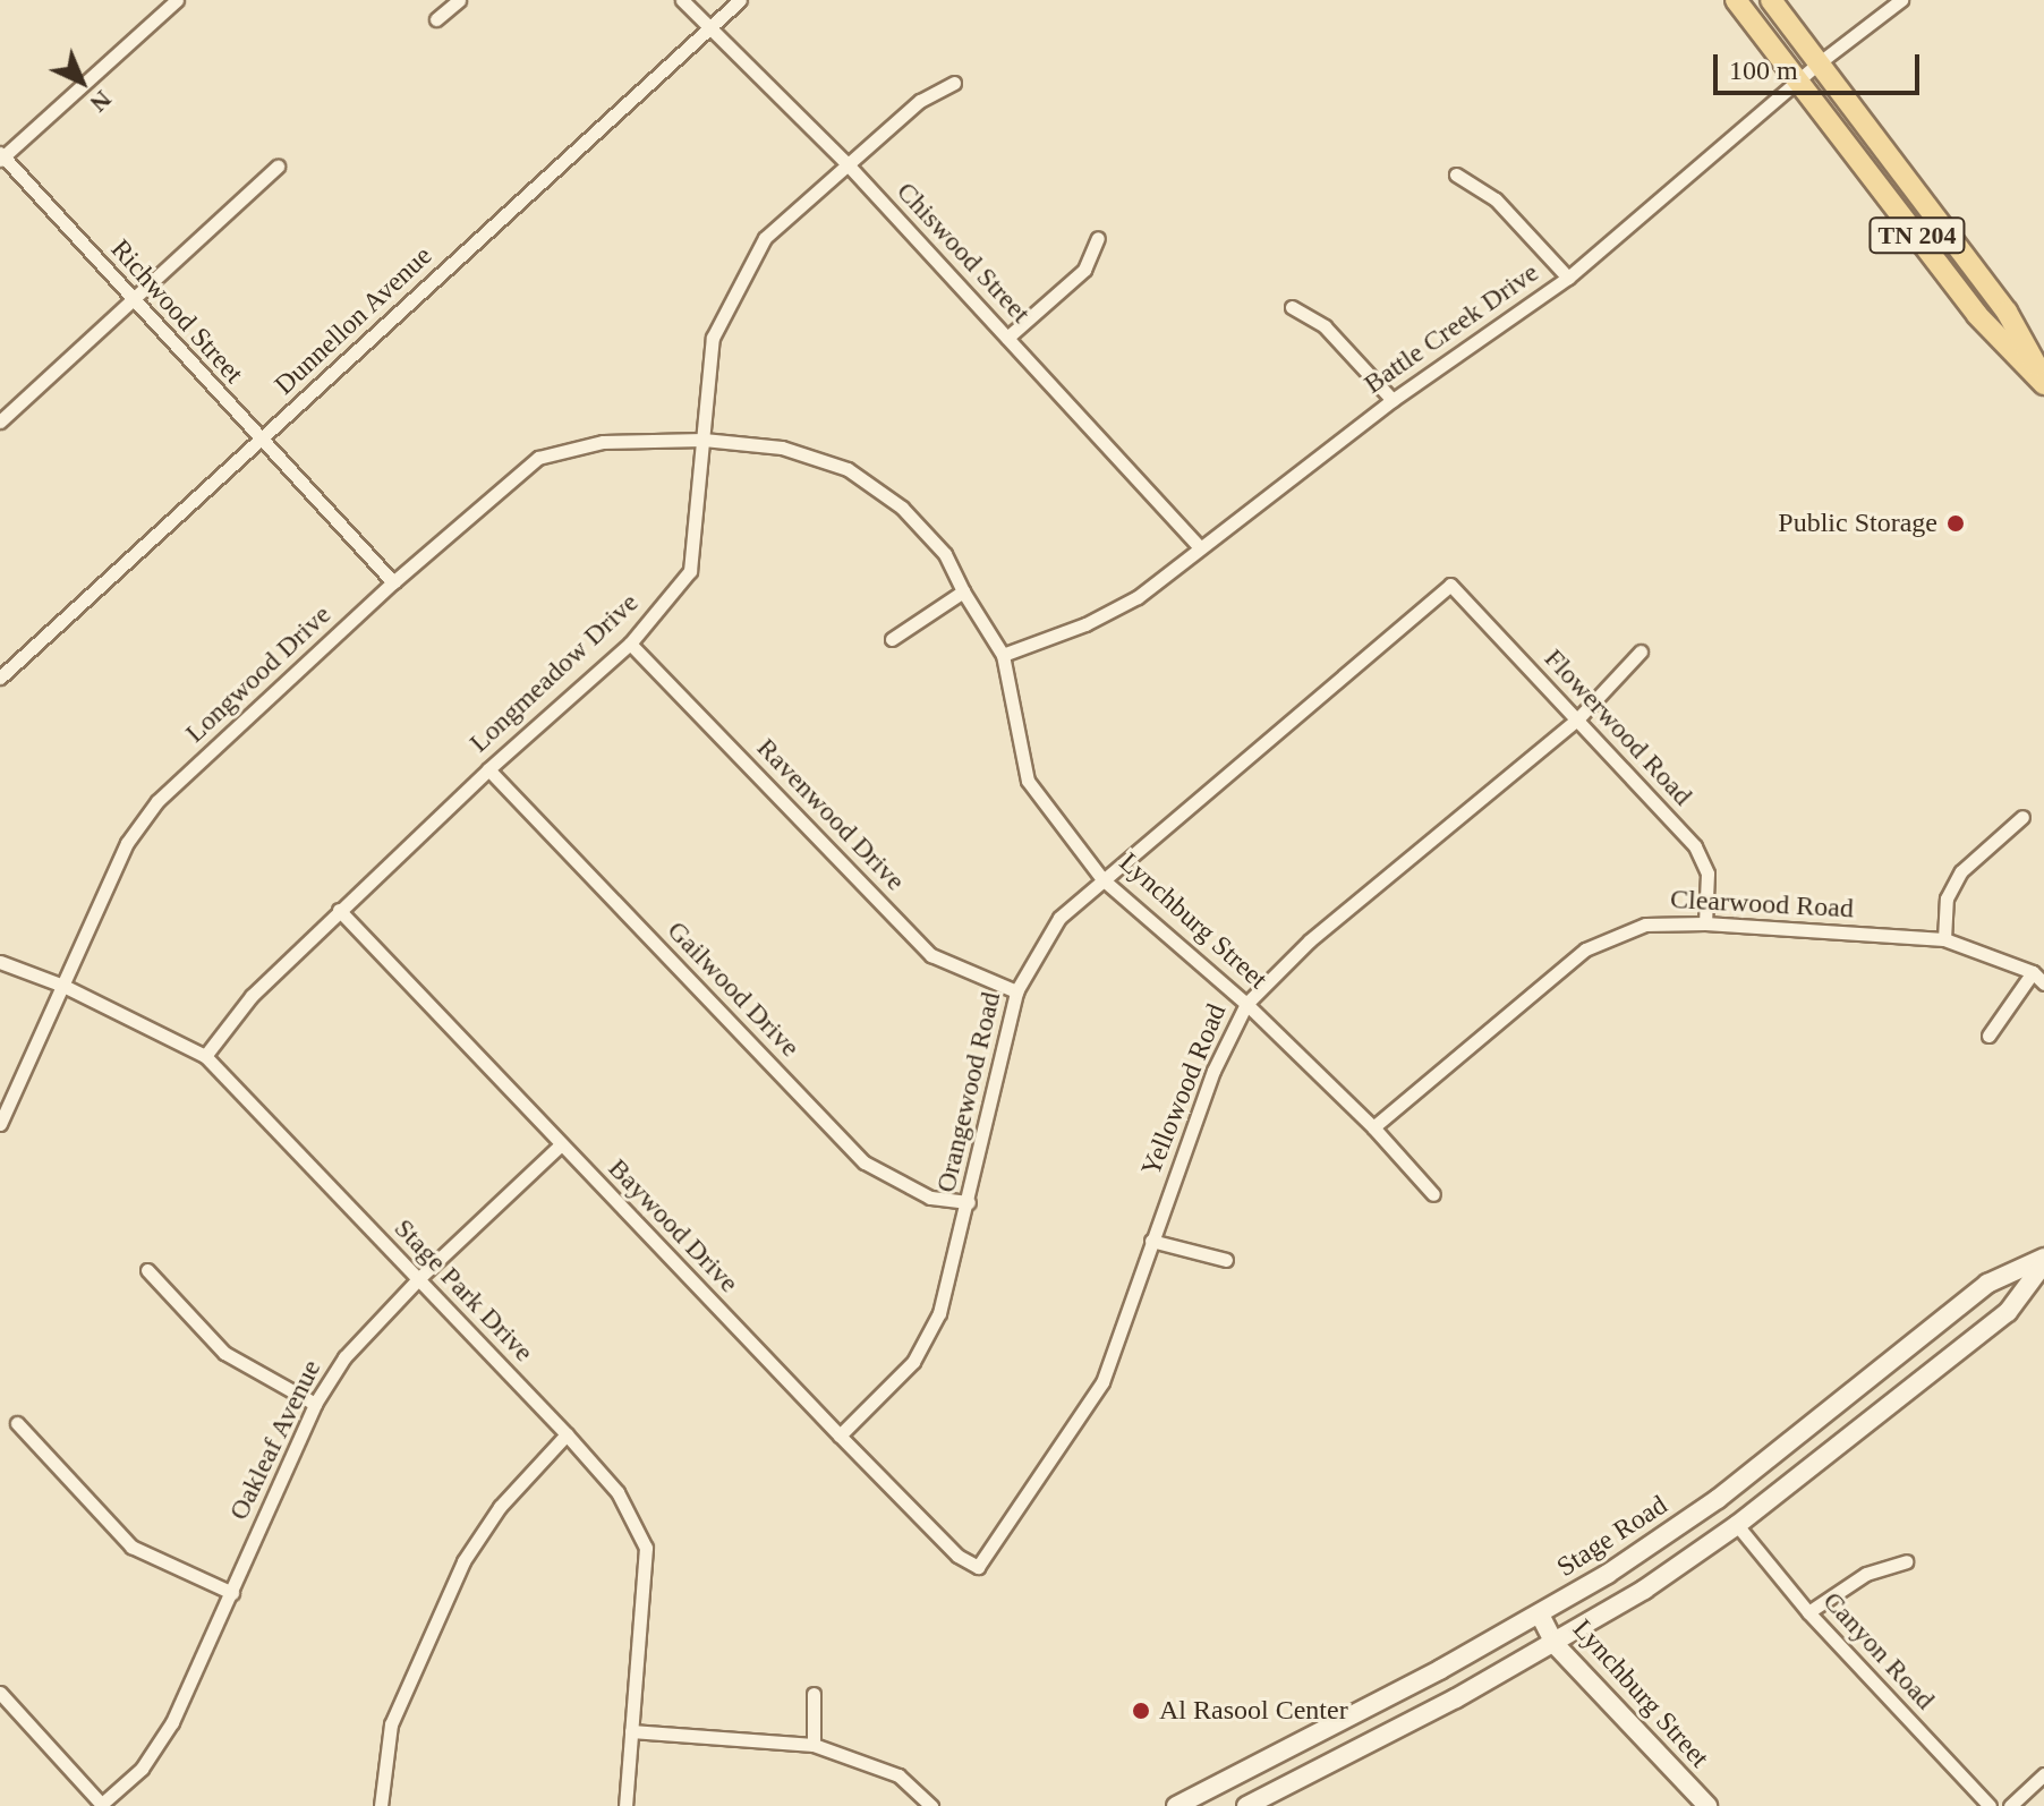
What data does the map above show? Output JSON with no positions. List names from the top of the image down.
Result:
{
  "streets": {
    "main road": ["TN 204", "Lynchburg Street", "Stage Road"],
    "street": [
      "Chiswood Street",
      "Richwood Street",
      "Dunnellon Avenue",
      "Battle Creek Drive",
      "Longmeadow Drive",
      "Longwood Drive",
      "Flowerwood Road",
      "Ravenwood Drive",
      "Clearwood Road",
      "Gailwood Drive",
      "Yellowood Road",
      "Orangewood Road",
      "Baywood Drive",
      "Stage Park Drive",
      "Oakleaf Avenue",
      "Canyon Road"
    ]
  },
  "crossings": [
    ["TN 204", "Battle Creek Drive"],
    ["Chiswood Street", "Dunnellon Avenue"],
    ["Chiswood Street", "Battle Creek Drive"],
    ["Chiswood Street", "Longmeadow Drive"],
    ["Richwood Street", "Dunnellon Avenue"],
    ["Richwood Street", "Longwood Drive"],
    ["Battle Creek Drive", "Lynchburg Street"],
    ["Longmeadow Drive", "Longwood Drive"],
    ["Longmeadow Drive", "Ravenwood Drive"],
    ["Longmeadow Drive", "Lynchburg Street"],
    ["Longmeadow Drive", "Gailwood Drive"],
    ["Longmeadow Drive", "Baywood Drive"],
    ["Longmeadow Drive", "Stage Park Drive"],
    ["Longwood Drive", "Lynchburg Street"],
    ["Longwood Drive", "Stage Park Drive"],
    ["Flowerwood Road", "Clearwood Road"],
    ["Flowerwood Road", "Yellowood Road"],
    ["Flowerwood Road", "Orangewood Road"],
    ["Ravenwood Drive", "Orangewood Road"],
    ["Clearwood Road", "Lynchburg Street"],
    ["Lynchburg Street", "Yellowood Road"],
    ["Lynchburg Street", "Orangewood Road"],
    ["Lynchburg Street", "Stage Road"],
    ["Gailwood Drive", "Orangewood Road"],
    ["Yellowood Road", "Baywood Drive"],
    ["Orangewood Road", "Baywood Drive"],
    ["Baywood Drive", "Oakleaf Avenue"],
    ["Stage Park Drive", "Oakleaf Avenue"],
    ["Stage Road", "Canyon Road"]
  ],
  "places": ["Public Storage", "Al Rasool Center"],
  "scale_bar": "100 m",
  "north": "bottom right"
}
